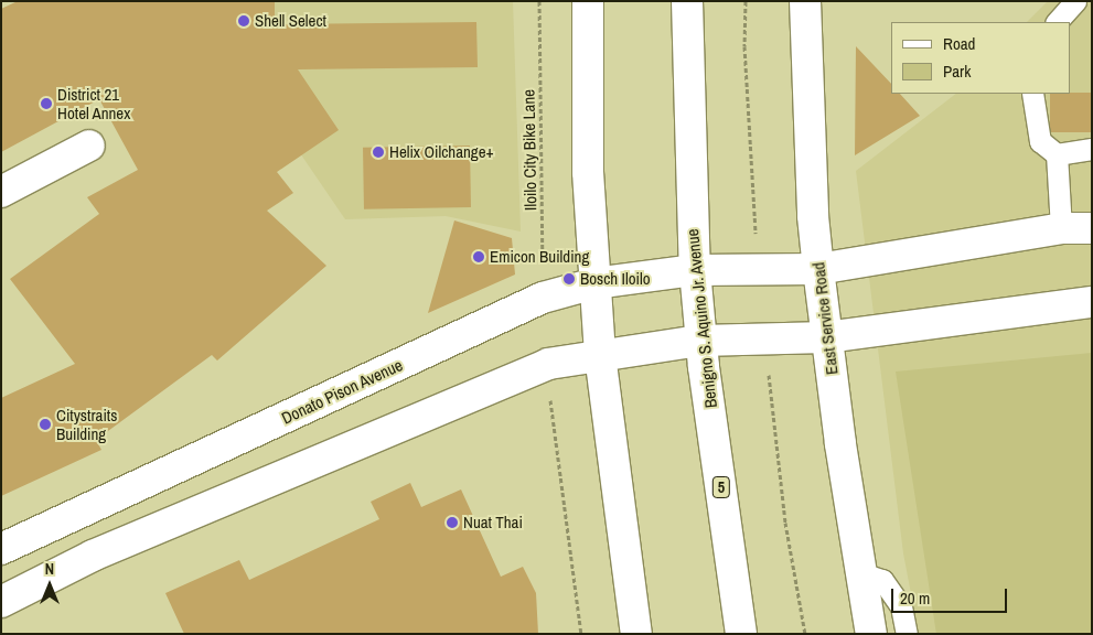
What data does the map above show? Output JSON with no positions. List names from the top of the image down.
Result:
{
  "streets": {
    "main road": [
      "Benigno S. Aquino Jr. Avenue",
      "East Service Road",
      "Donato Pison Avenue",
      "5"
    ],
    "path": ["Iloilo City Bike Lane"]
  },
  "crossings": [
    ["Iloilo City Bike Lane", "Donato Pison Avenue"],
    ["Benigno S. Aquino Jr. Avenue", "Donato Pison Avenue"],
    ["East Service Road", "Donato Pison Avenue"]
  ],
  "places": [
    "Shell Select",
    "District 21 Hotel Annex",
    "Helix Oilchange+",
    "Emicon Building",
    "Bosch Iloilo",
    "Citystraits Building",
    "Nuat Thai"
  ],
  "legend": ["Road", "Park"],
  "scale_bar": "20 m",
  "north": "top"
}
